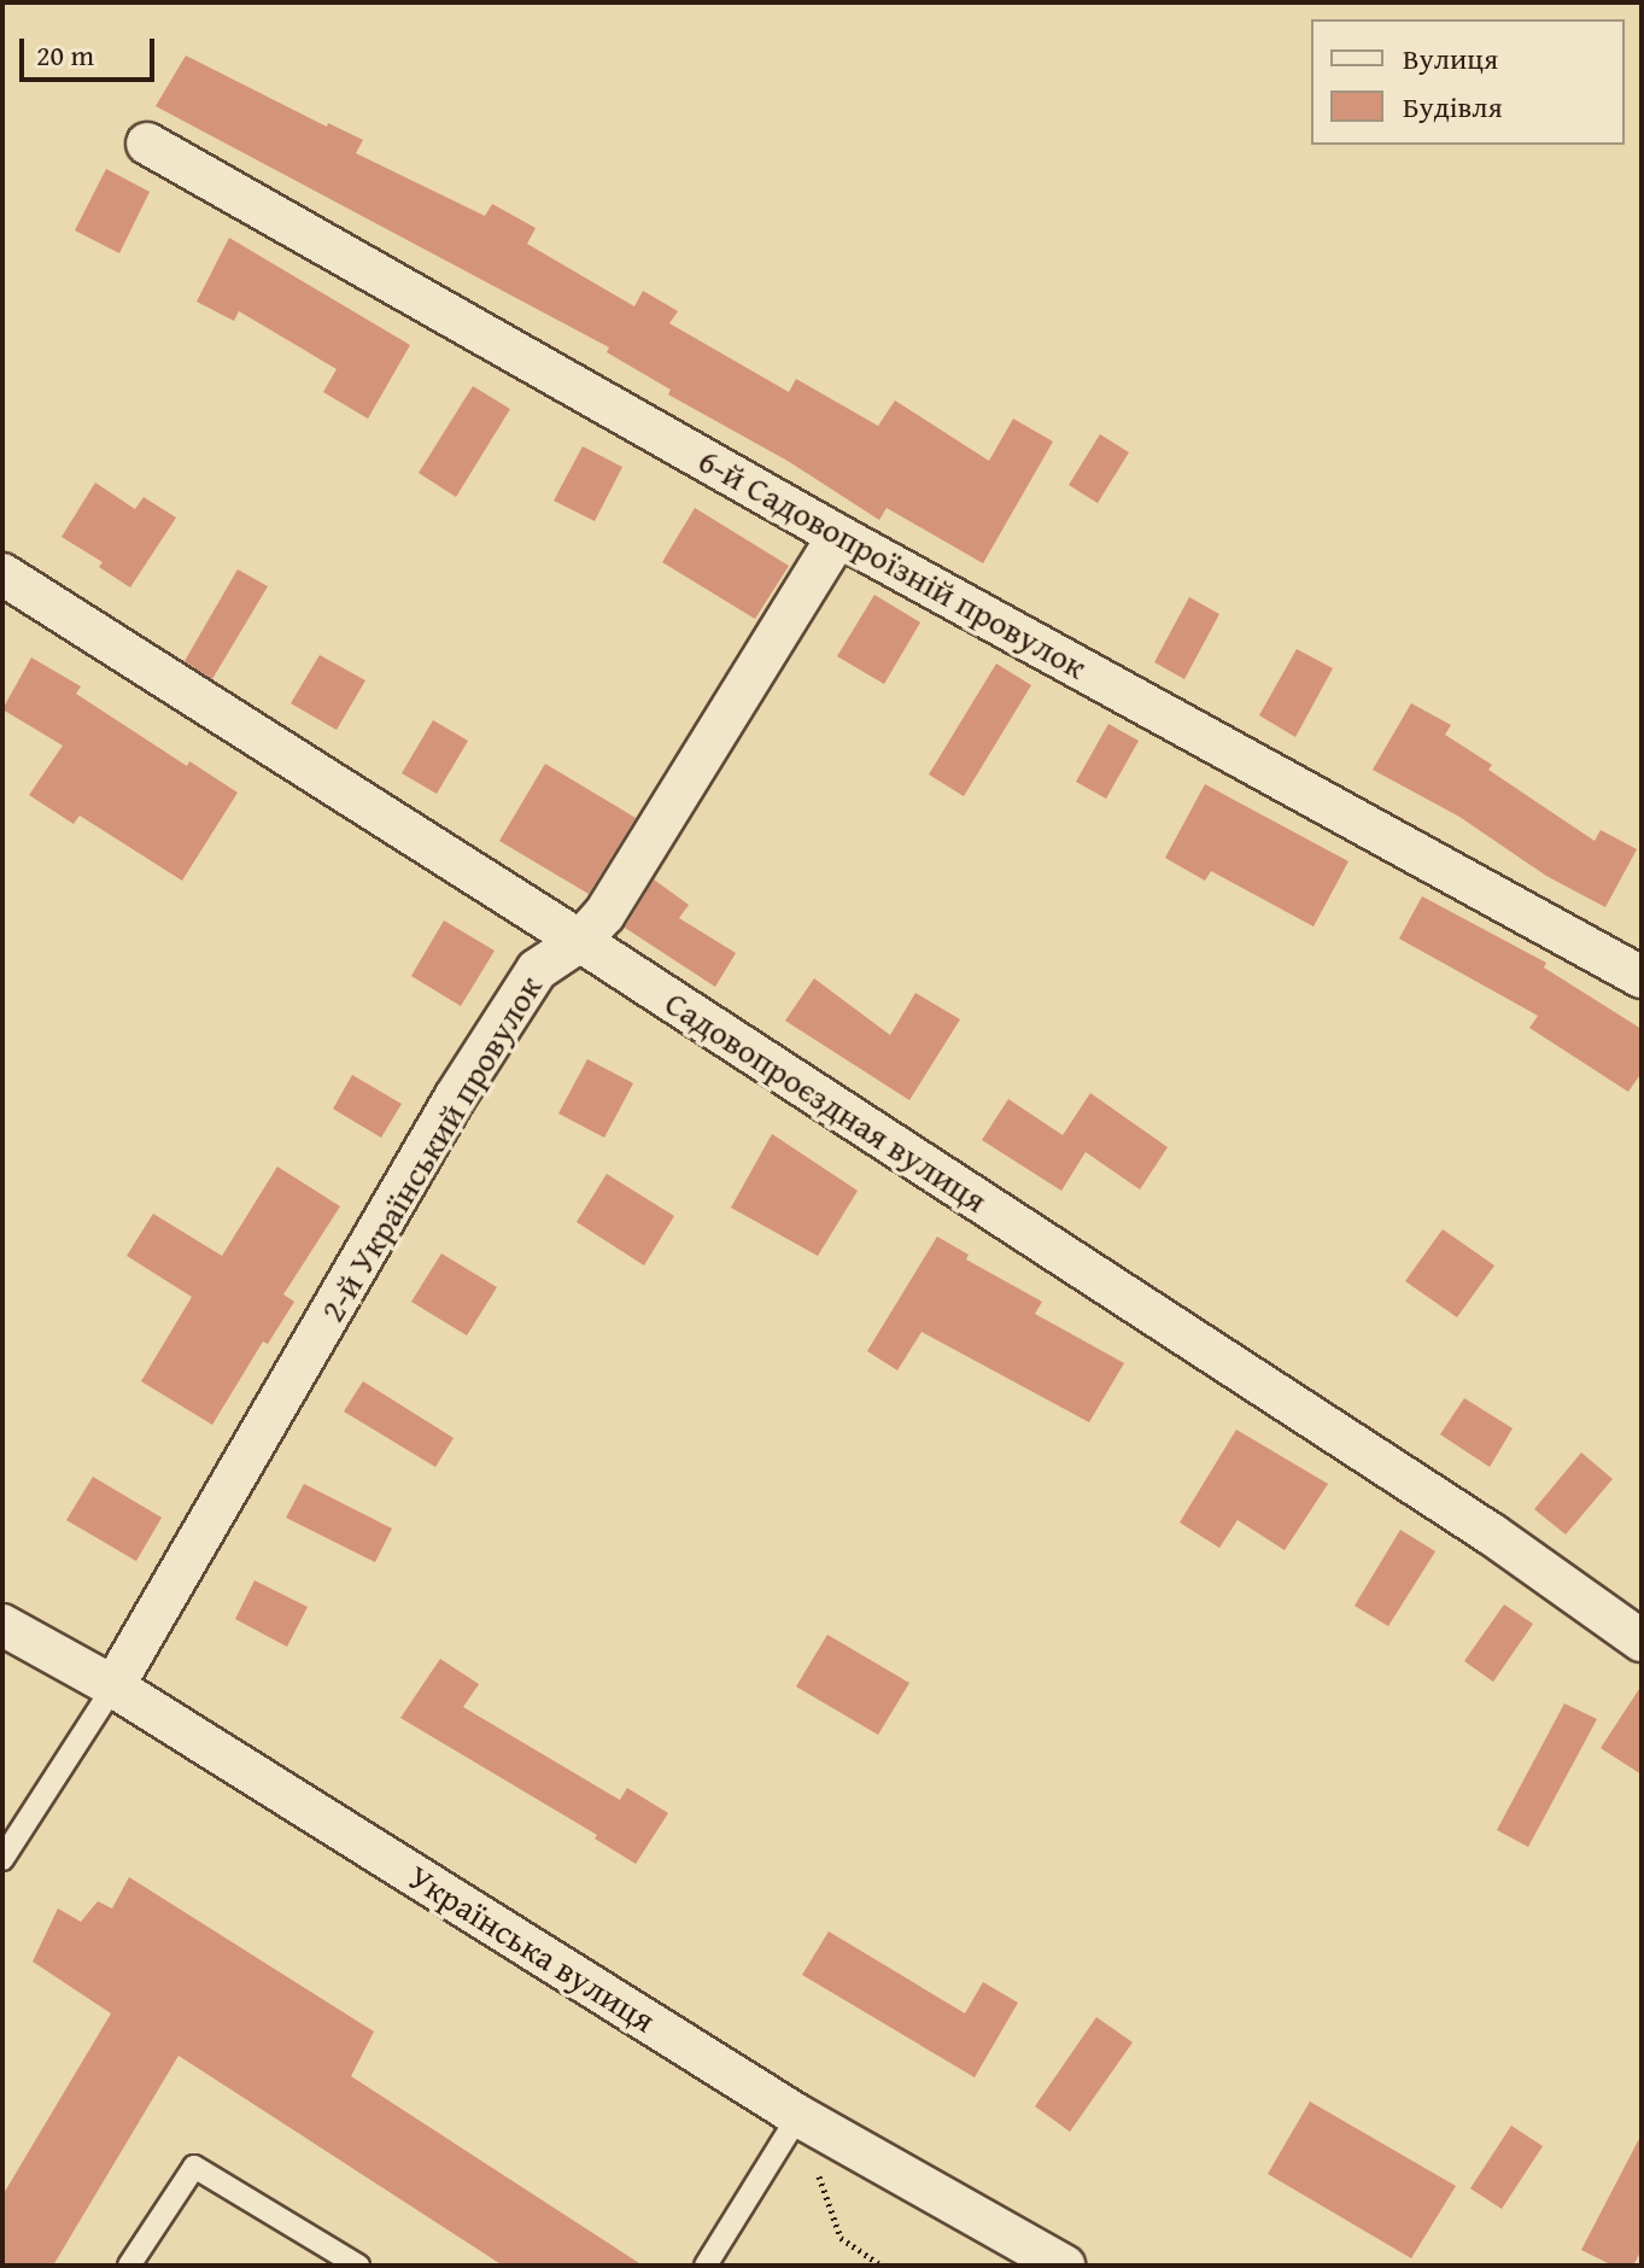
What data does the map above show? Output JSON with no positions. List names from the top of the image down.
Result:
{
  "streets": {
    "street": [
      "6-й Садовопроїзній провулок",
      "Садовопроєздная вулиця",
      "2-й Український провулок",
      "Українська вулиця"
    ]
  },
  "crossings": [
    ["6-й Садовопроїзній провулок", "2-й Український провулок"],
    ["Садовопроєздная вулиця", "2-й Український провулок"],
    ["2-й Український провулок", "Українська вулиця"]
  ],
  "legend": ["Вулиця", "Будівля"],
  "scale_bar": "20 m"
}
